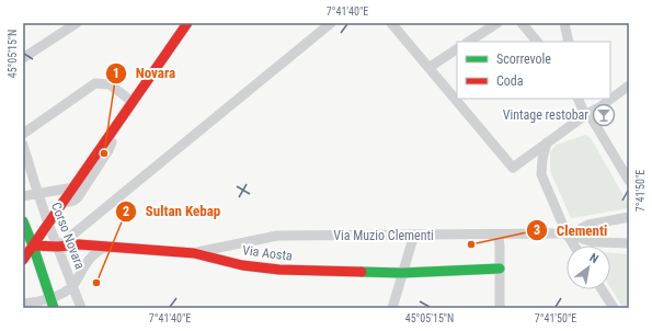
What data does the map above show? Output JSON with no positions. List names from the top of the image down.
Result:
{
  "streets": {
    "street": ["Corso Novara", "Via Muzio Clementi", "Via Aosta"]
  },
  "crossings": [
    ["Corso Novara", "Via Aosta"],
    ["Via Muzio Clementi", "Via Aosta"]
  ],
  "places": {
    "bar": ["Vintage restobar"],
    "other": ["Novara", "Clementi", "Sultan Kebap"]
  },
  "legend": ["Scorrevole", "Coda"],
  "north": "top right",
  "coordinates": ["7°41'40\"E", "45°05'15\"N", "7°41'50\"E"]
}
